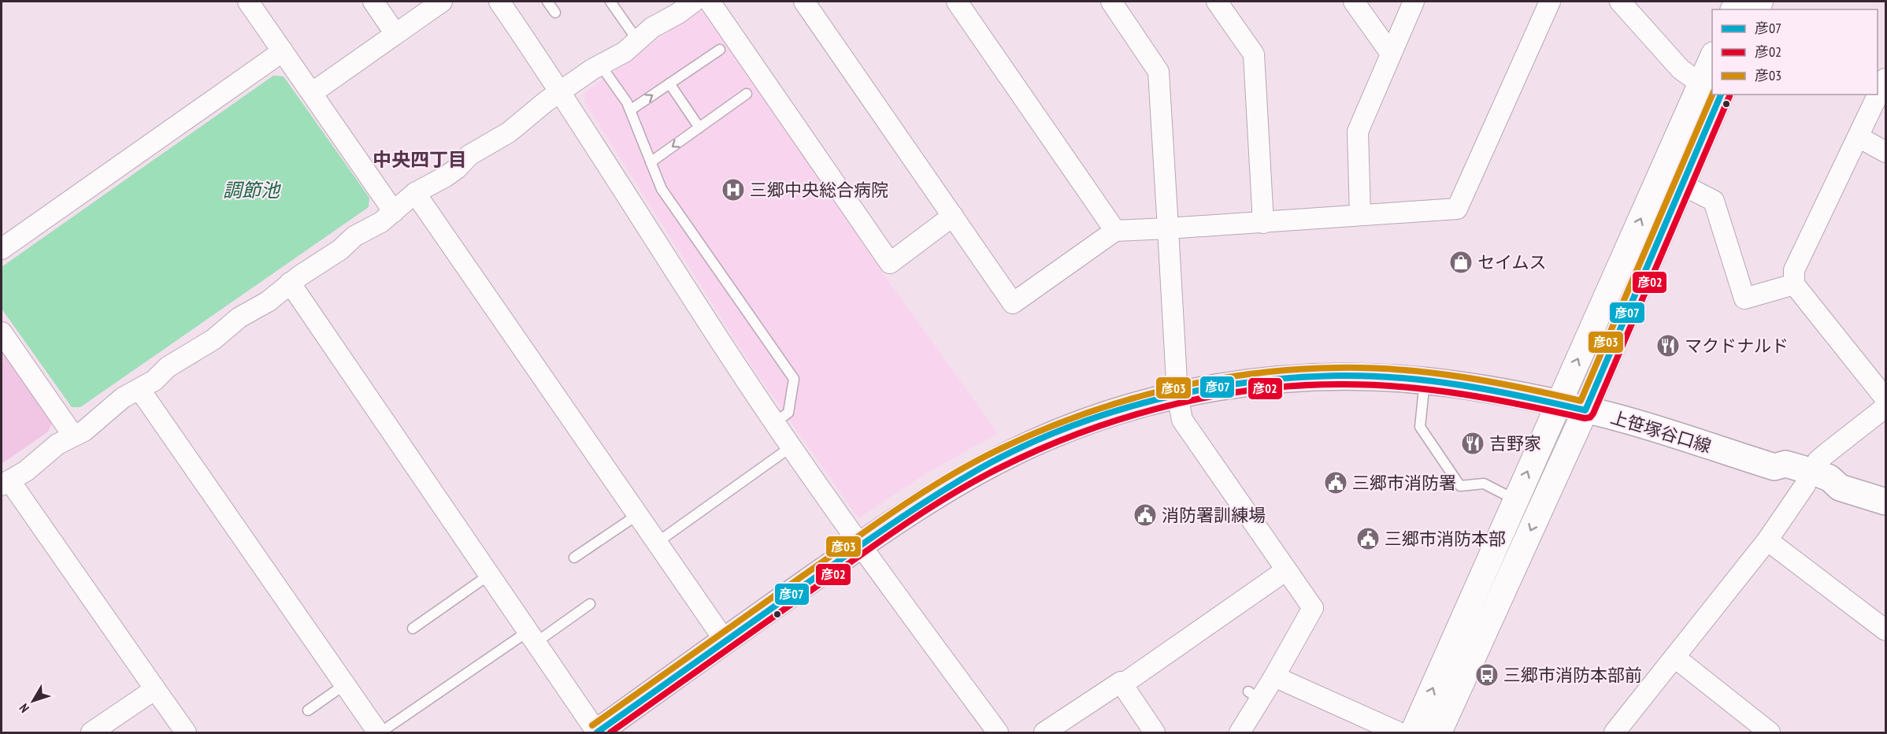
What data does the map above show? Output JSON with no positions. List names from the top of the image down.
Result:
{
  "streets": {
    "main road": ["上笹塚谷口線"]
  },
  "districts": ["中央四丁目"],
  "water": ["調節池"],
  "places": {
    "hospital": ["三郷中央総合病院"],
    "shop": ["セイムス"],
    "restaurant": ["マクドナルド", "吉野家"],
    "public building": ["三郷市消防署", "消防署訓練場", "三郷市消防本部"],
    "bus stop": ["三郷市消防本部前"]
  },
  "lines": ["transit line 彦07", "transit line 彦03", "transit line 彦02"],
  "legend": ["彦07", "彦02", "彦03"],
  "north": "bottom left"
}
